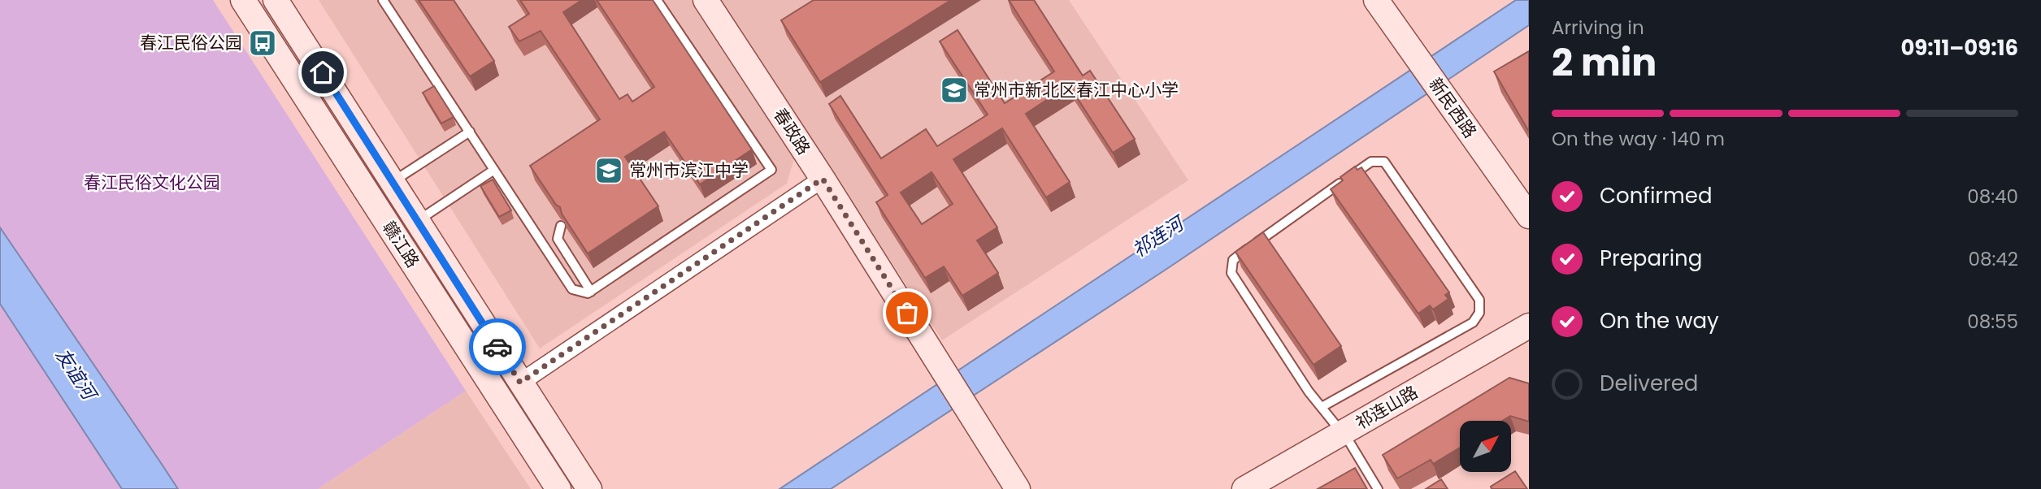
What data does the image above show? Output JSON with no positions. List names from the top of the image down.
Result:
{
  "streets": {
    "street": [
      "新民西路",
      "春政路",
      "赣江路",
      "祁连山路"
    ]
  },
  "water": ["祁连河", "友谊河"],
  "parks": ["春江民俗文化公园"],
  "places": {
    "bus stop": ["春江民俗公园"],
    "school or university": ["常州市新北区春江中心小学", "常州市滨江中学"]
  },
  "north": "top right",
  "page": {
    "heading": ["2 min", "Arriving in", "09:11–09:16"],
    "bar": "On the way · 140 m",
    "list": [
      ["Confirmed", "08:40"],
      ["Preparing", "08:42"],
      ["On the way", "08:55"],
      "Delivered"
    ]
  }
}
